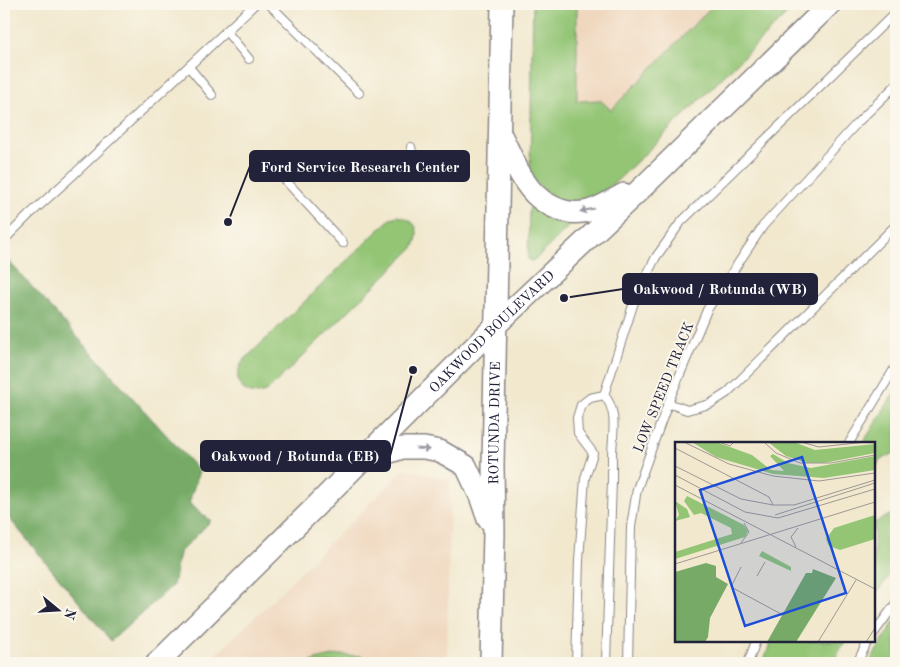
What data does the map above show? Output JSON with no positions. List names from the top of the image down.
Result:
{
  "streets": {
    "main road": ["OAKWOOD BOULEVARD", "ROTUNDA DRIVE"],
    "lane": ["LOW SPEED TRACK"]
  },
  "crossings": [
    ["OAKWOOD BOULEVARD", "ROTUNDA DRIVE"]
  ],
  "places": ["Ford Service Research Center", "Oakwood / Rotunda (WB)", "Oakwood / Rotunda (EB)"],
  "north": "right"
}
